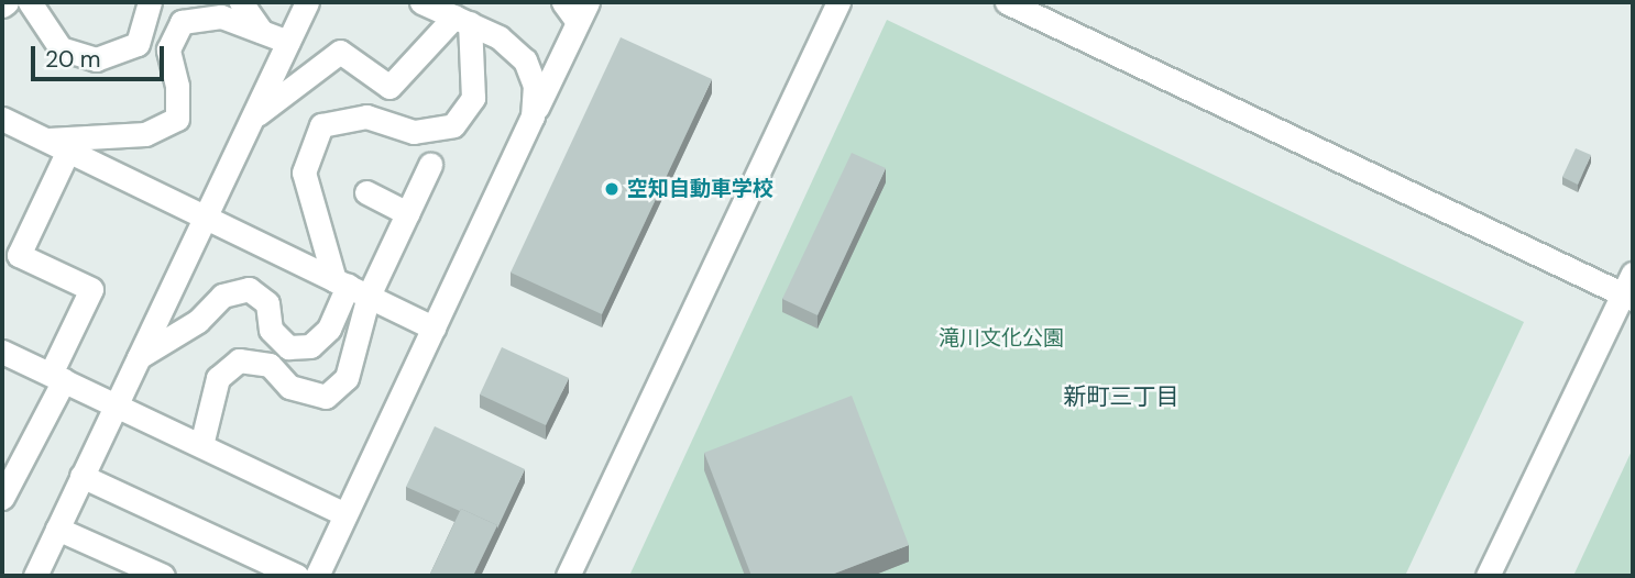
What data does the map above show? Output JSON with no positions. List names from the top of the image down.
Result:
{
  "districts": ["新町三丁目"],
  "parks": ["滝川文化公園"],
  "places": ["空知自動車学校"],
  "scale_bar": "20 m"
}
